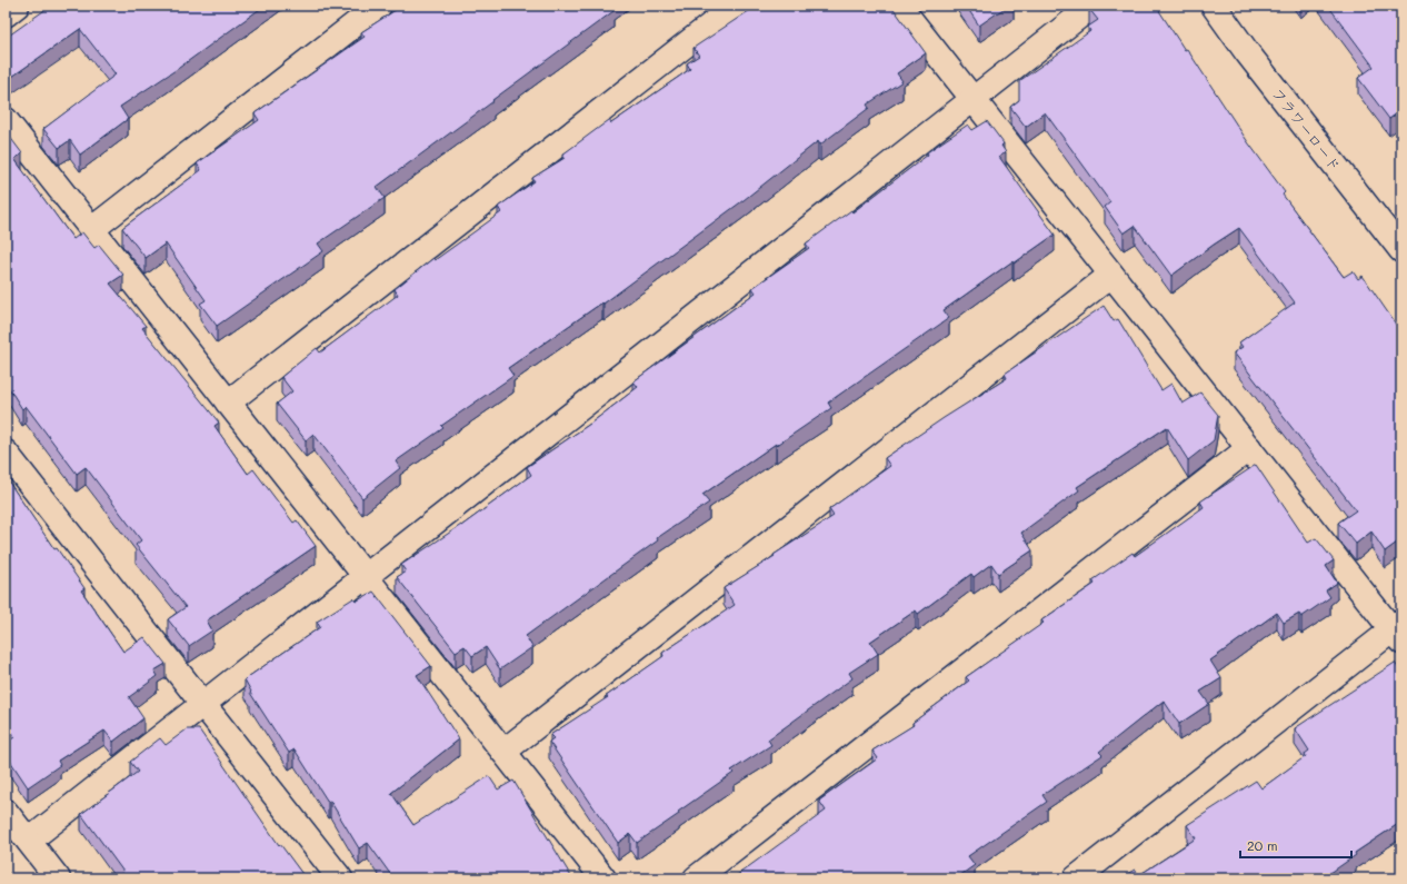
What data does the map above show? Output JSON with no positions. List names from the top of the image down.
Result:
{
  "streets": {
    "street": ["フラワーロード"]
  },
  "scale_bar": "20 m"
}
